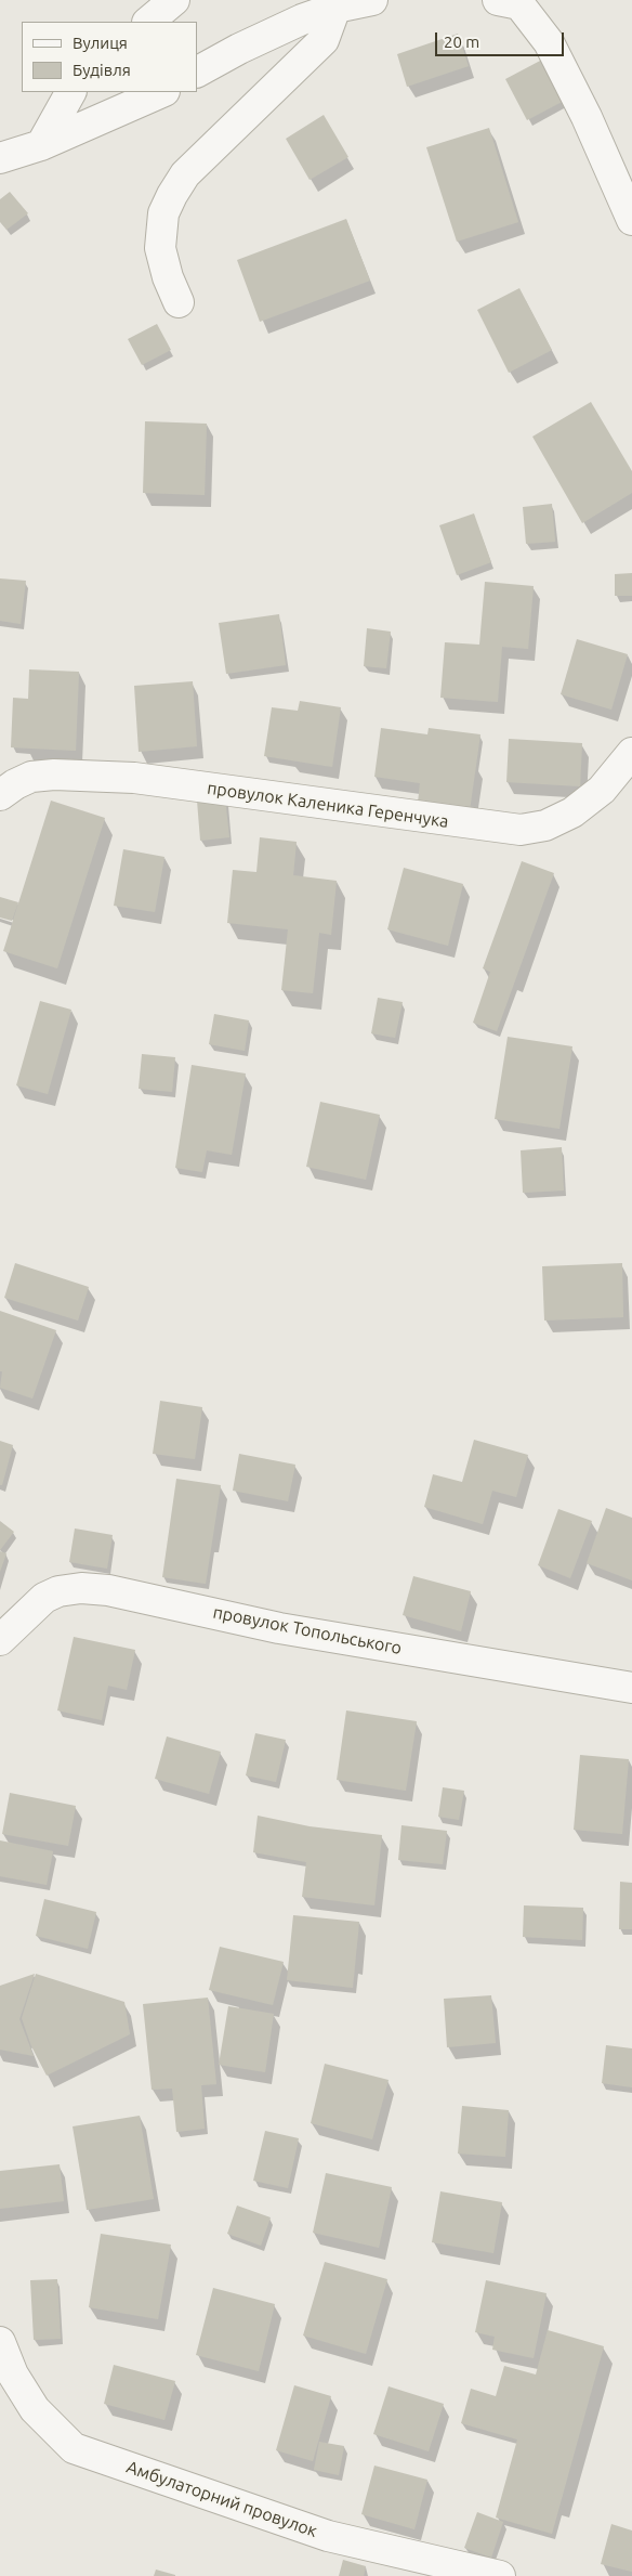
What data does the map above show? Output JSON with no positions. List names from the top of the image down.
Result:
{
  "streets": {
    "street": ["провулок Каленика Геренчука", "провулок Топольського", "Амбулаторний провулок"]
  },
  "legend": ["Вулиця", "Будівля"],
  "scale_bar": "20 m"
}
